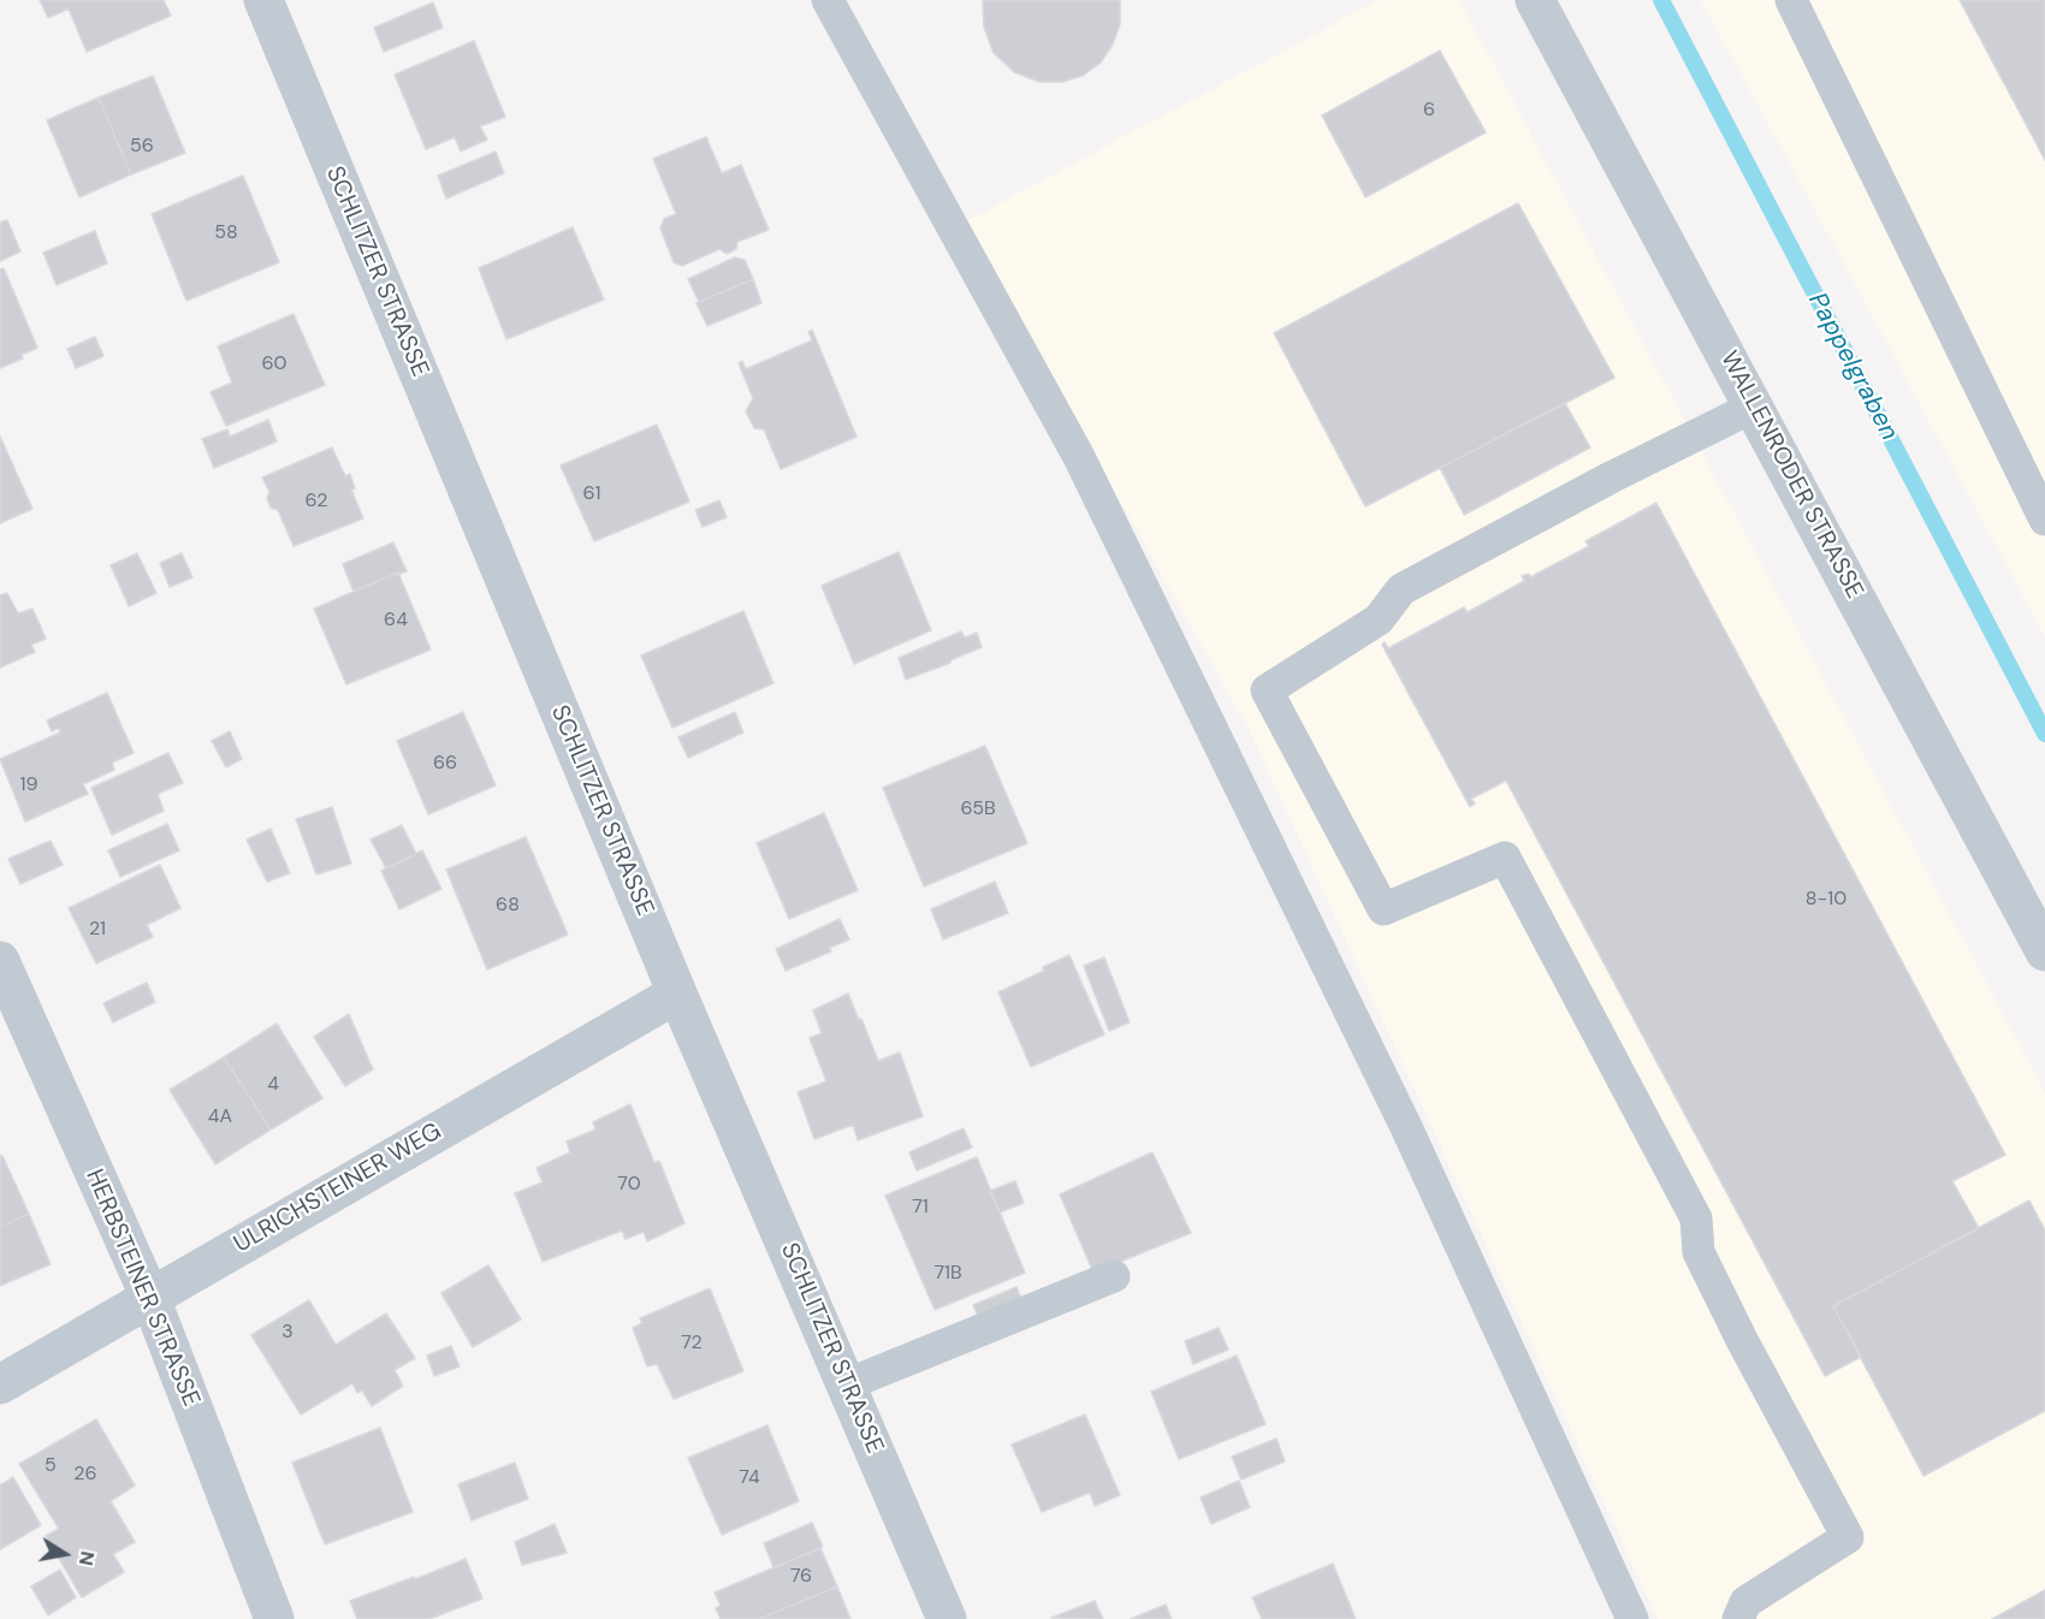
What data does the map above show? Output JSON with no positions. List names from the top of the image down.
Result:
{
  "streets": {
    "street": [
      "SCHLITZER STRASSE",
      "WALLENRODER STRASSE",
      "ULRICHSTEINER WEG",
      "HERBSTEINER STRASSE"
    ]
  },
  "crossings": [
    ["SCHLITZER STRASSE", "ULRICHSTEINER WEG"],
    ["ULRICHSTEINER WEG", "HERBSTEINER STRASSE"]
  ],
  "water": ["Pappelgraben"],
  "house_numbers": [
    "6",
    "56",
    "58",
    "60",
    "61",
    "62",
    "64",
    "66",
    "19",
    "65B",
    "8-10",
    "68",
    "21",
    "4",
    "4A",
    "70",
    "71",
    "71B",
    "3",
    "72",
    "5",
    "26",
    "74",
    "76"
  ],
  "north": "right"
}
